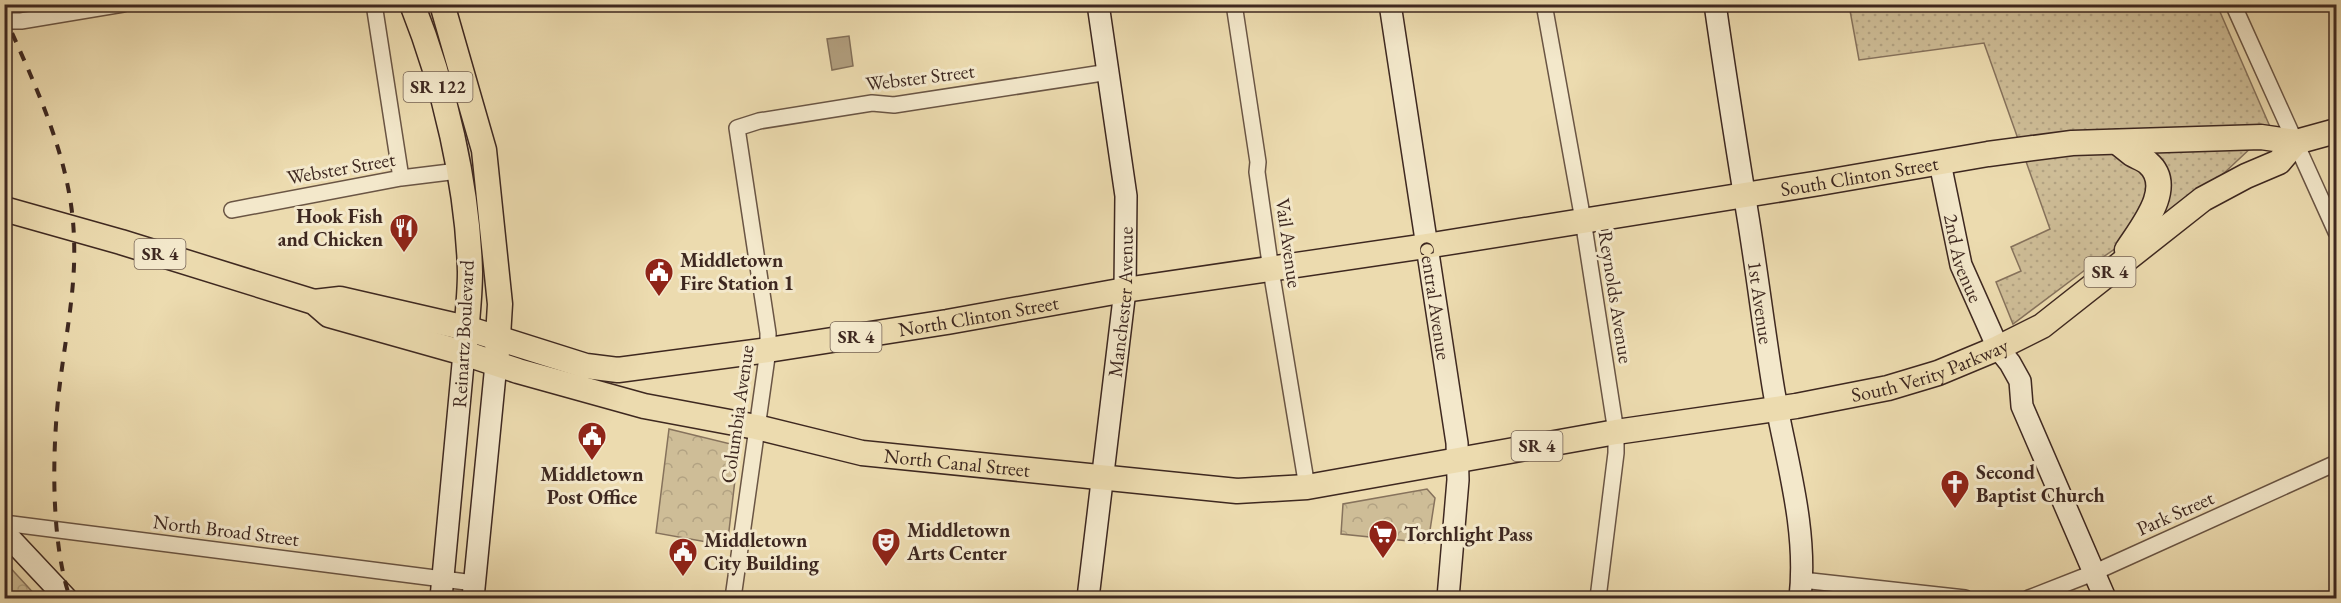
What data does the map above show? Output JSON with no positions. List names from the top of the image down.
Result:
{
  "streets": {
    "main road": [
      "SR 122",
      "South Clinton Street",
      "SR 4",
      "North Clinton Street",
      "Reinartz Boulevard",
      "South Verity Parkway",
      "North Canal Street"
    ],
    "street": [
      "Webster Street",
      "Vail Avenue",
      "2nd Avenue",
      "Reynolds Avenue",
      "Manchester Avenue",
      "Central Avenue",
      "1st Avenue",
      "Columbia Avenue",
      "Park Street",
      "North Broad Street"
    ]
  },
  "crossings": [
    ["Webster Street", "Manchester Avenue"],
    ["Webster Street", "Reinartz Boulevard"],
    ["Webster Street", "Columbia Avenue"],
    ["South Clinton Street", "SR 4"],
    ["South Clinton Street", "2nd Avenue"],
    ["South Clinton Street", "Reynolds Avenue"],
    ["South Clinton Street", "Central Avenue"],
    ["South Clinton Street", "1st Avenue"],
    ["South Clinton Street", "North Clinton Street"],
    ["South Clinton Street", "South Verity Parkway"],
    ["Vail Avenue", "North Clinton Street"],
    ["Vail Avenue", "North Canal Street"],
    ["SR 4", "North Clinton Street"],
    ["SR 4", "Reinartz Boulevard"],
    ["SR 4", "South Verity Parkway"],
    ["SR 4", "North Canal Street"],
    ["2nd Avenue", "South Verity Parkway"],
    ["2nd Avenue", "Park Street"],
    ["Reynolds Avenue", "South Verity Parkway"],
    ["Manchester Avenue", "North Clinton Street"],
    ["Manchester Avenue", "North Canal Street"],
    ["Central Avenue", "North Clinton Street"],
    ["Central Avenue", "South Verity Parkway"],
    ["Central Avenue", "North Canal Street"],
    ["1st Avenue", "South Verity Parkway"],
    ["North Clinton Street", "Reinartz Boulevard"],
    ["North Clinton Street", "Columbia Avenue"],
    ["Reinartz Boulevard", "North Canal Street"],
    ["Reinartz Boulevard", "North Broad Street"],
    ["South Verity Parkway", "North Canal Street"],
    ["Columbia Avenue", "North Canal Street"]
  ],
  "places": {
    "restaurant": ["Hook Fish and Chicken"],
    "public building": ["Middletown Fire Station 1", "Middletown Post Office", "Middletown City Building"],
    "church": ["Second Baptist Church"],
    "supermarket": ["Torchlight Pass"],
    "theatre": ["Middletown Arts Center"]
  }
}
